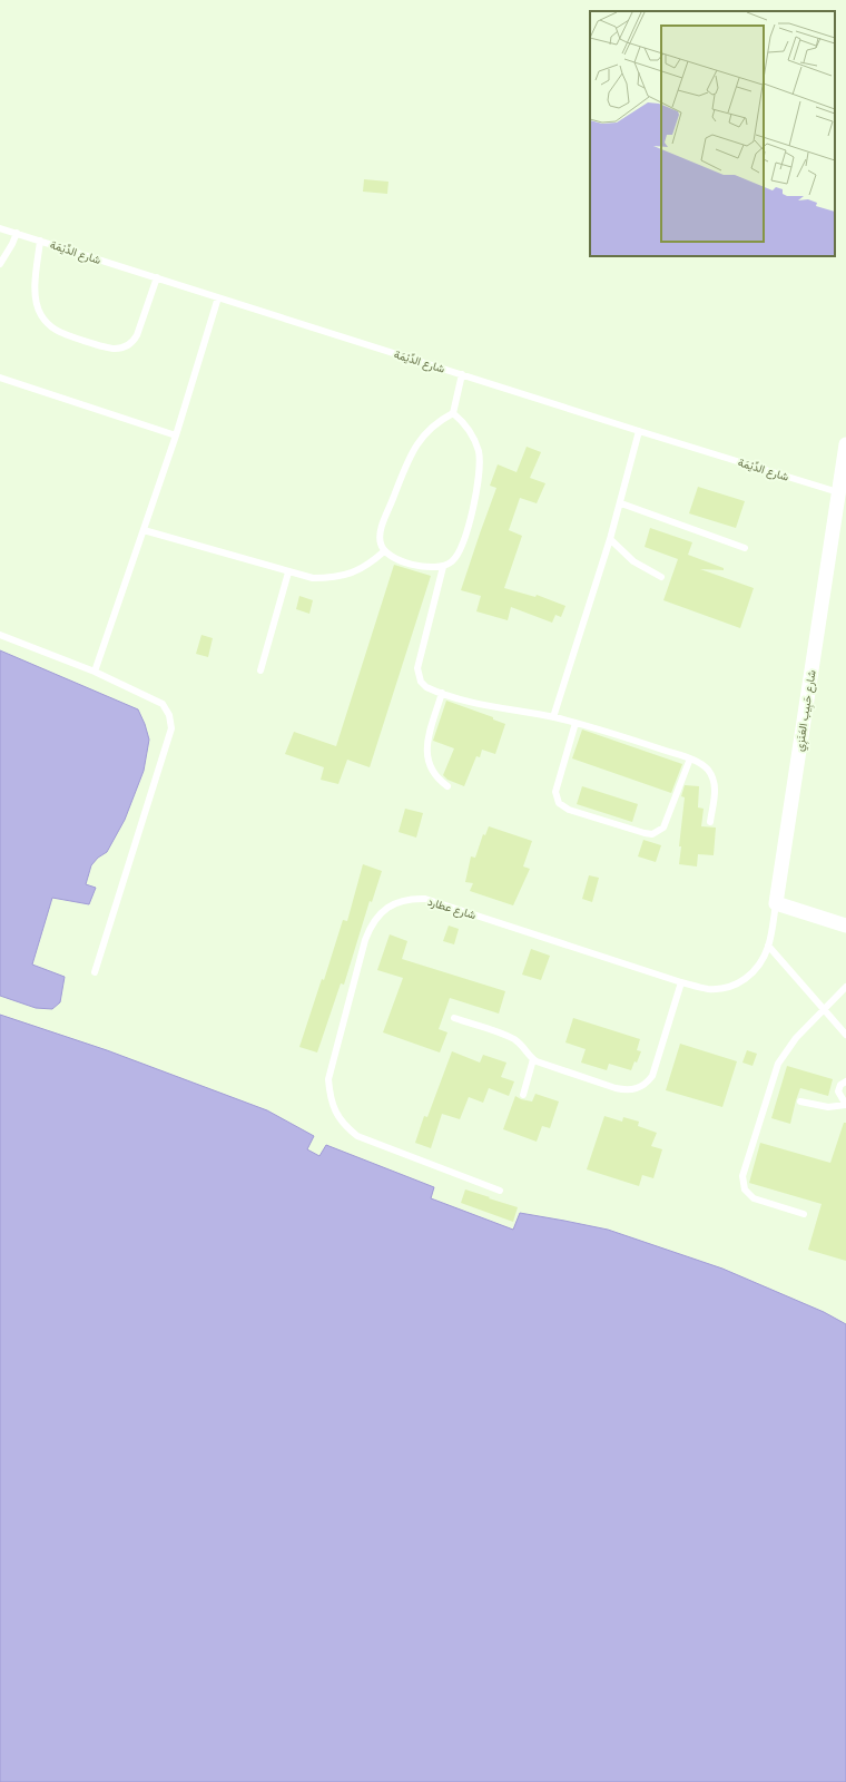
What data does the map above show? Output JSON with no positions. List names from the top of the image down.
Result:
{
  "streets": {
    "street": ["شارع حَبِيب العَنَزِي"],
    "lane": ["شارع الدِّيْمَة", "شارع عطارد"]
  },
  "crossings": [
    ["شارع الدِّيْمَة", "شارع حَبِيب العَنَزِي"],
    ["شارع حَبِيب العَنَزِي", "شارع عطارد"]
  ]
}
